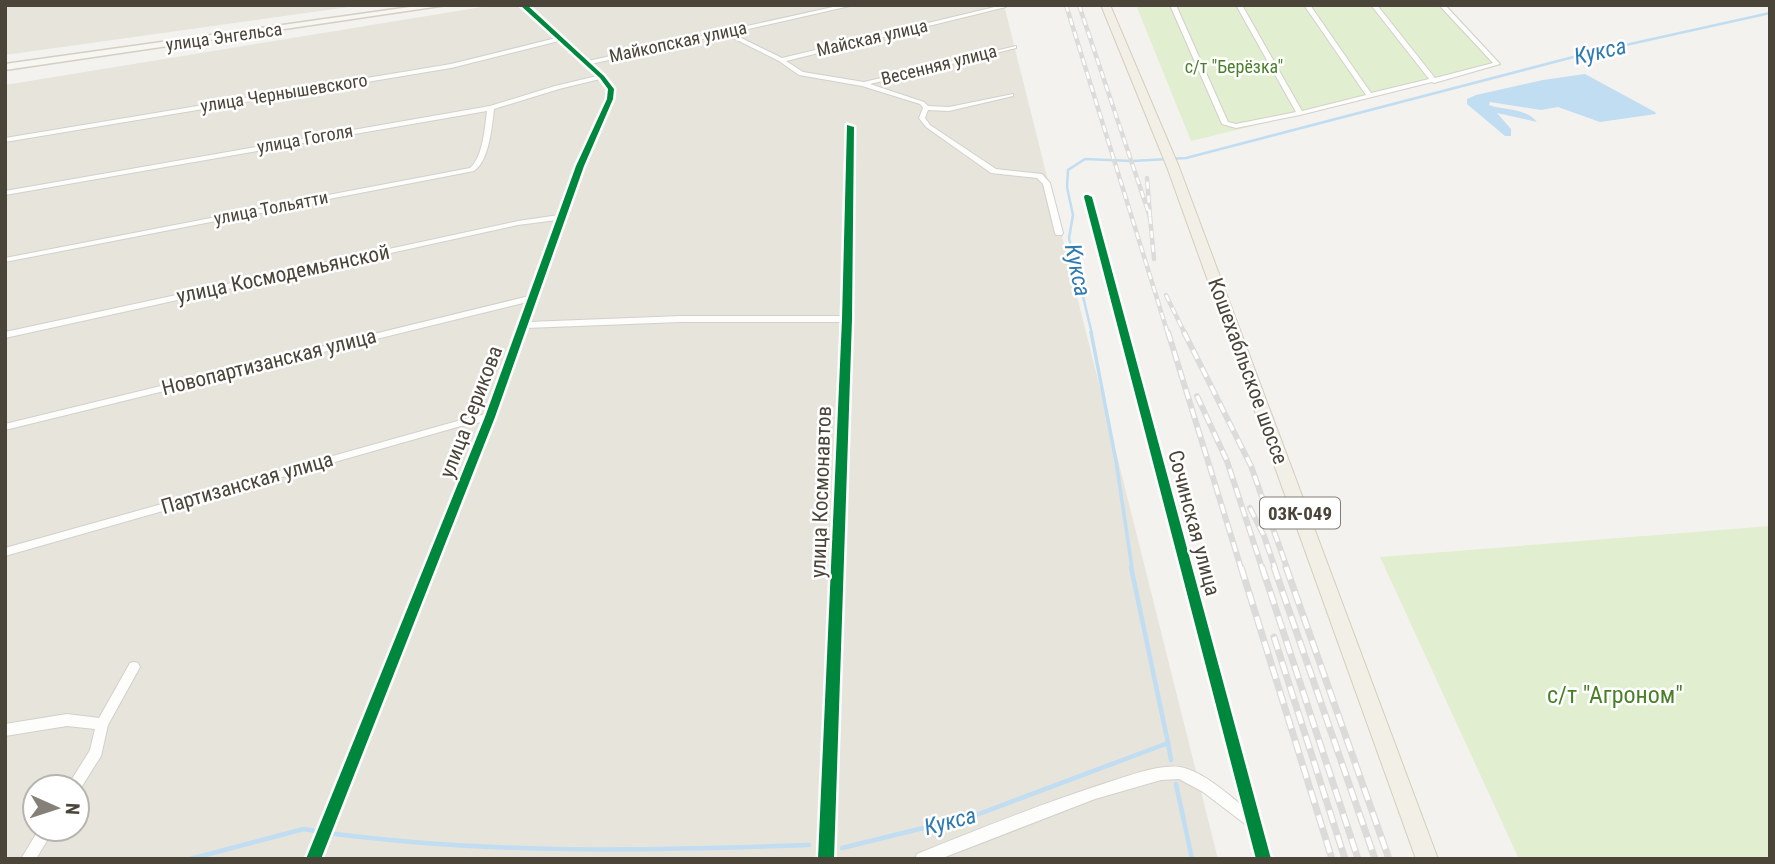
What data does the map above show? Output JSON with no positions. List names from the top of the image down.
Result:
{
  "streets": {
    "main road": ["Кошехабльское шоссе", "03К-049"],
    "street": [
      "улица Энгельса",
      "Майская улица",
      "Майкопская улица",
      "Весенняя улица",
      "улица Чернышевского",
      "улица Гоголя",
      "улица Тольятти",
      "улица Космодемьянской",
      "Новопартизанская улица",
      "улица Серикова",
      "Партизанская улица",
      "улица Космонавтов",
      "Сочинская улица"
    ]
  },
  "crossings": [
    ["улица Гоголя", "улица Тольятти"],
    ["улица Гоголя", "улица Серикова"],
    ["улица Космодемьянской", "улица Серикова"],
    ["Новопартизанская улица", "улица Серикова"],
    ["улица Серикова", "Партизанская улица"]
  ],
  "water": ["Кукса"],
  "parks": ["с/т \"Берёзка\"", "с/т \"Агроном\""],
  "north": "right"
}
